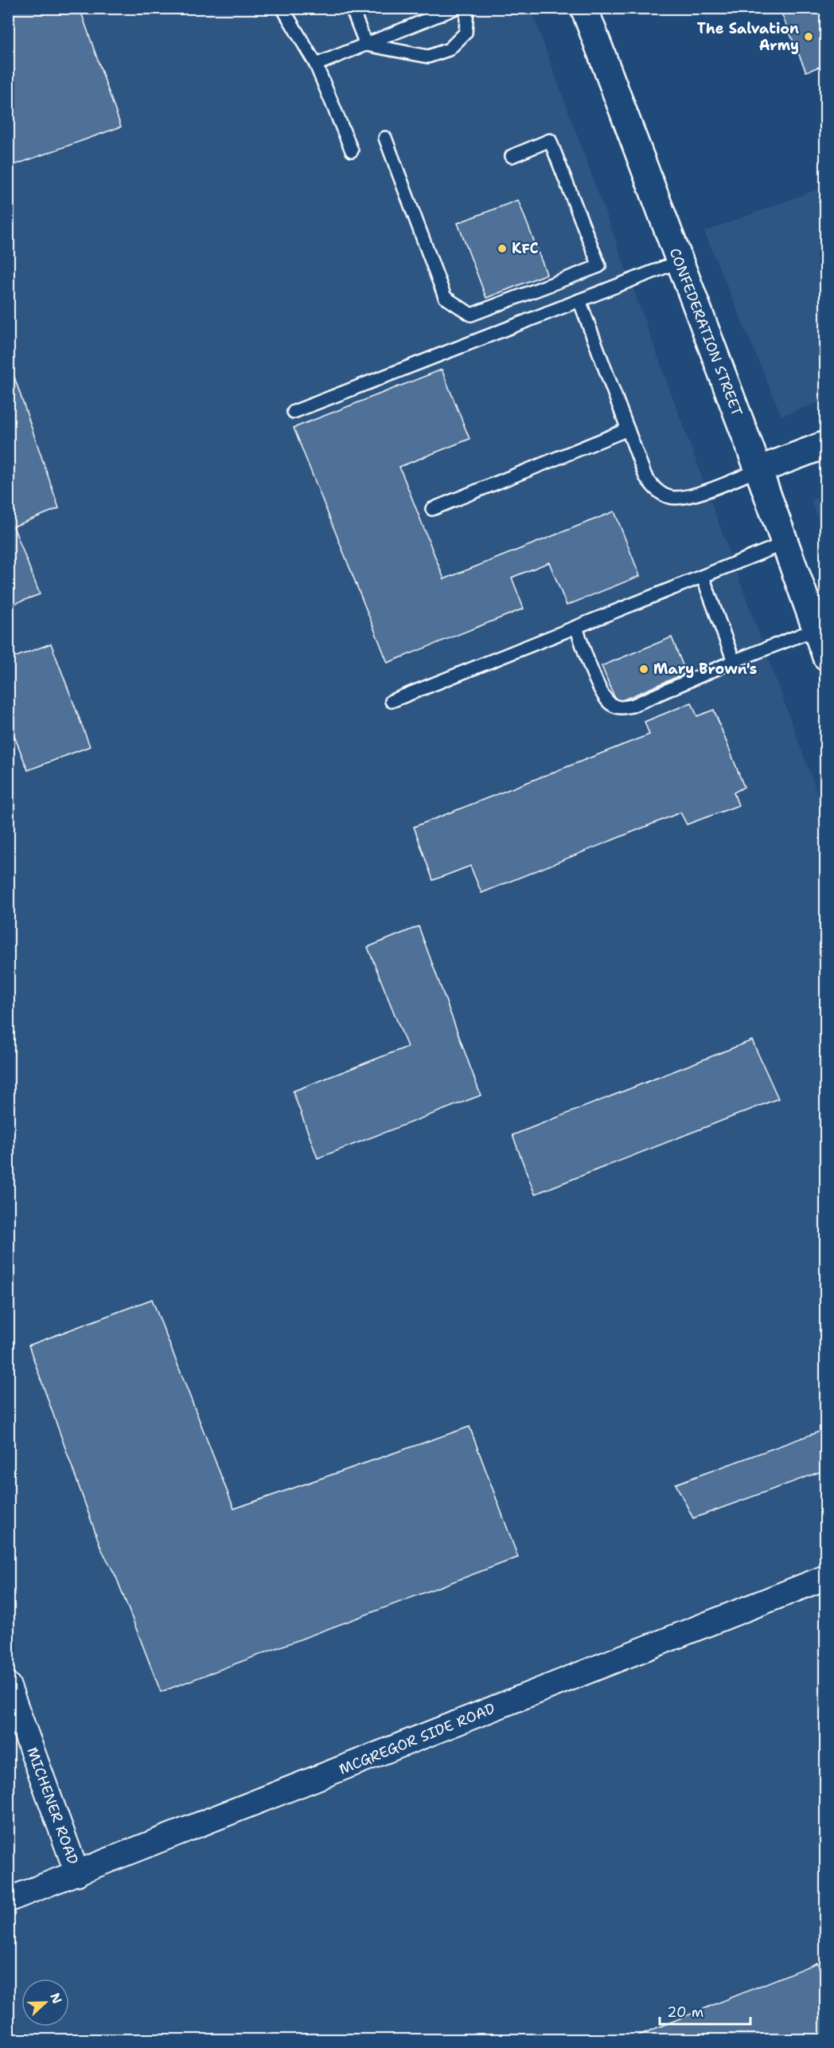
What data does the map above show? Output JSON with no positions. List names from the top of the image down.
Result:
{
  "streets": {
    "main road": ["CONFEDERATION STREET"],
    "street": ["MCGREGOR SIDE ROAD", "MICHENER ROAD"]
  },
  "crossings": [
    ["MCGREGOR SIDE ROAD", "MICHENER ROAD"]
  ],
  "places": ["The Salvation Army", "KFC", "Mary Brown's"],
  "scale_bar": "20 m",
  "north": "right"
}
